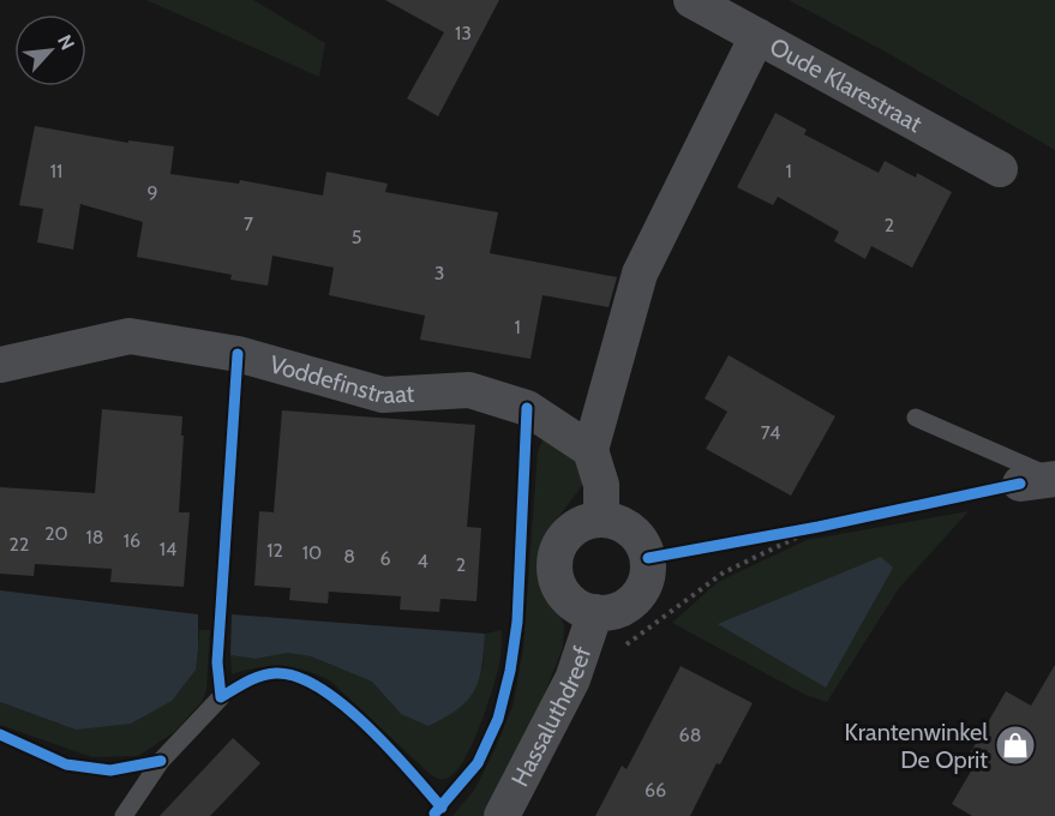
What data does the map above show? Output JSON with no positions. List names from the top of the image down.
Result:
{
  "streets": {
    "street": ["Oude Klarestraat", "Voddefinstraat", "Hassaluthdreef"]
  },
  "places": {
    "shop": ["Krantenwinkel De Oprit"]
  },
  "house_numbers": [
    "13",
    "11",
    "1",
    "9",
    "7",
    "2",
    "5",
    "3",
    "1",
    "74",
    "20",
    "18",
    "16",
    "22",
    "14",
    "12",
    "10",
    "8",
    "6",
    "4",
    "2",
    "68",
    "66"
  ],
  "north": "top right"
}
